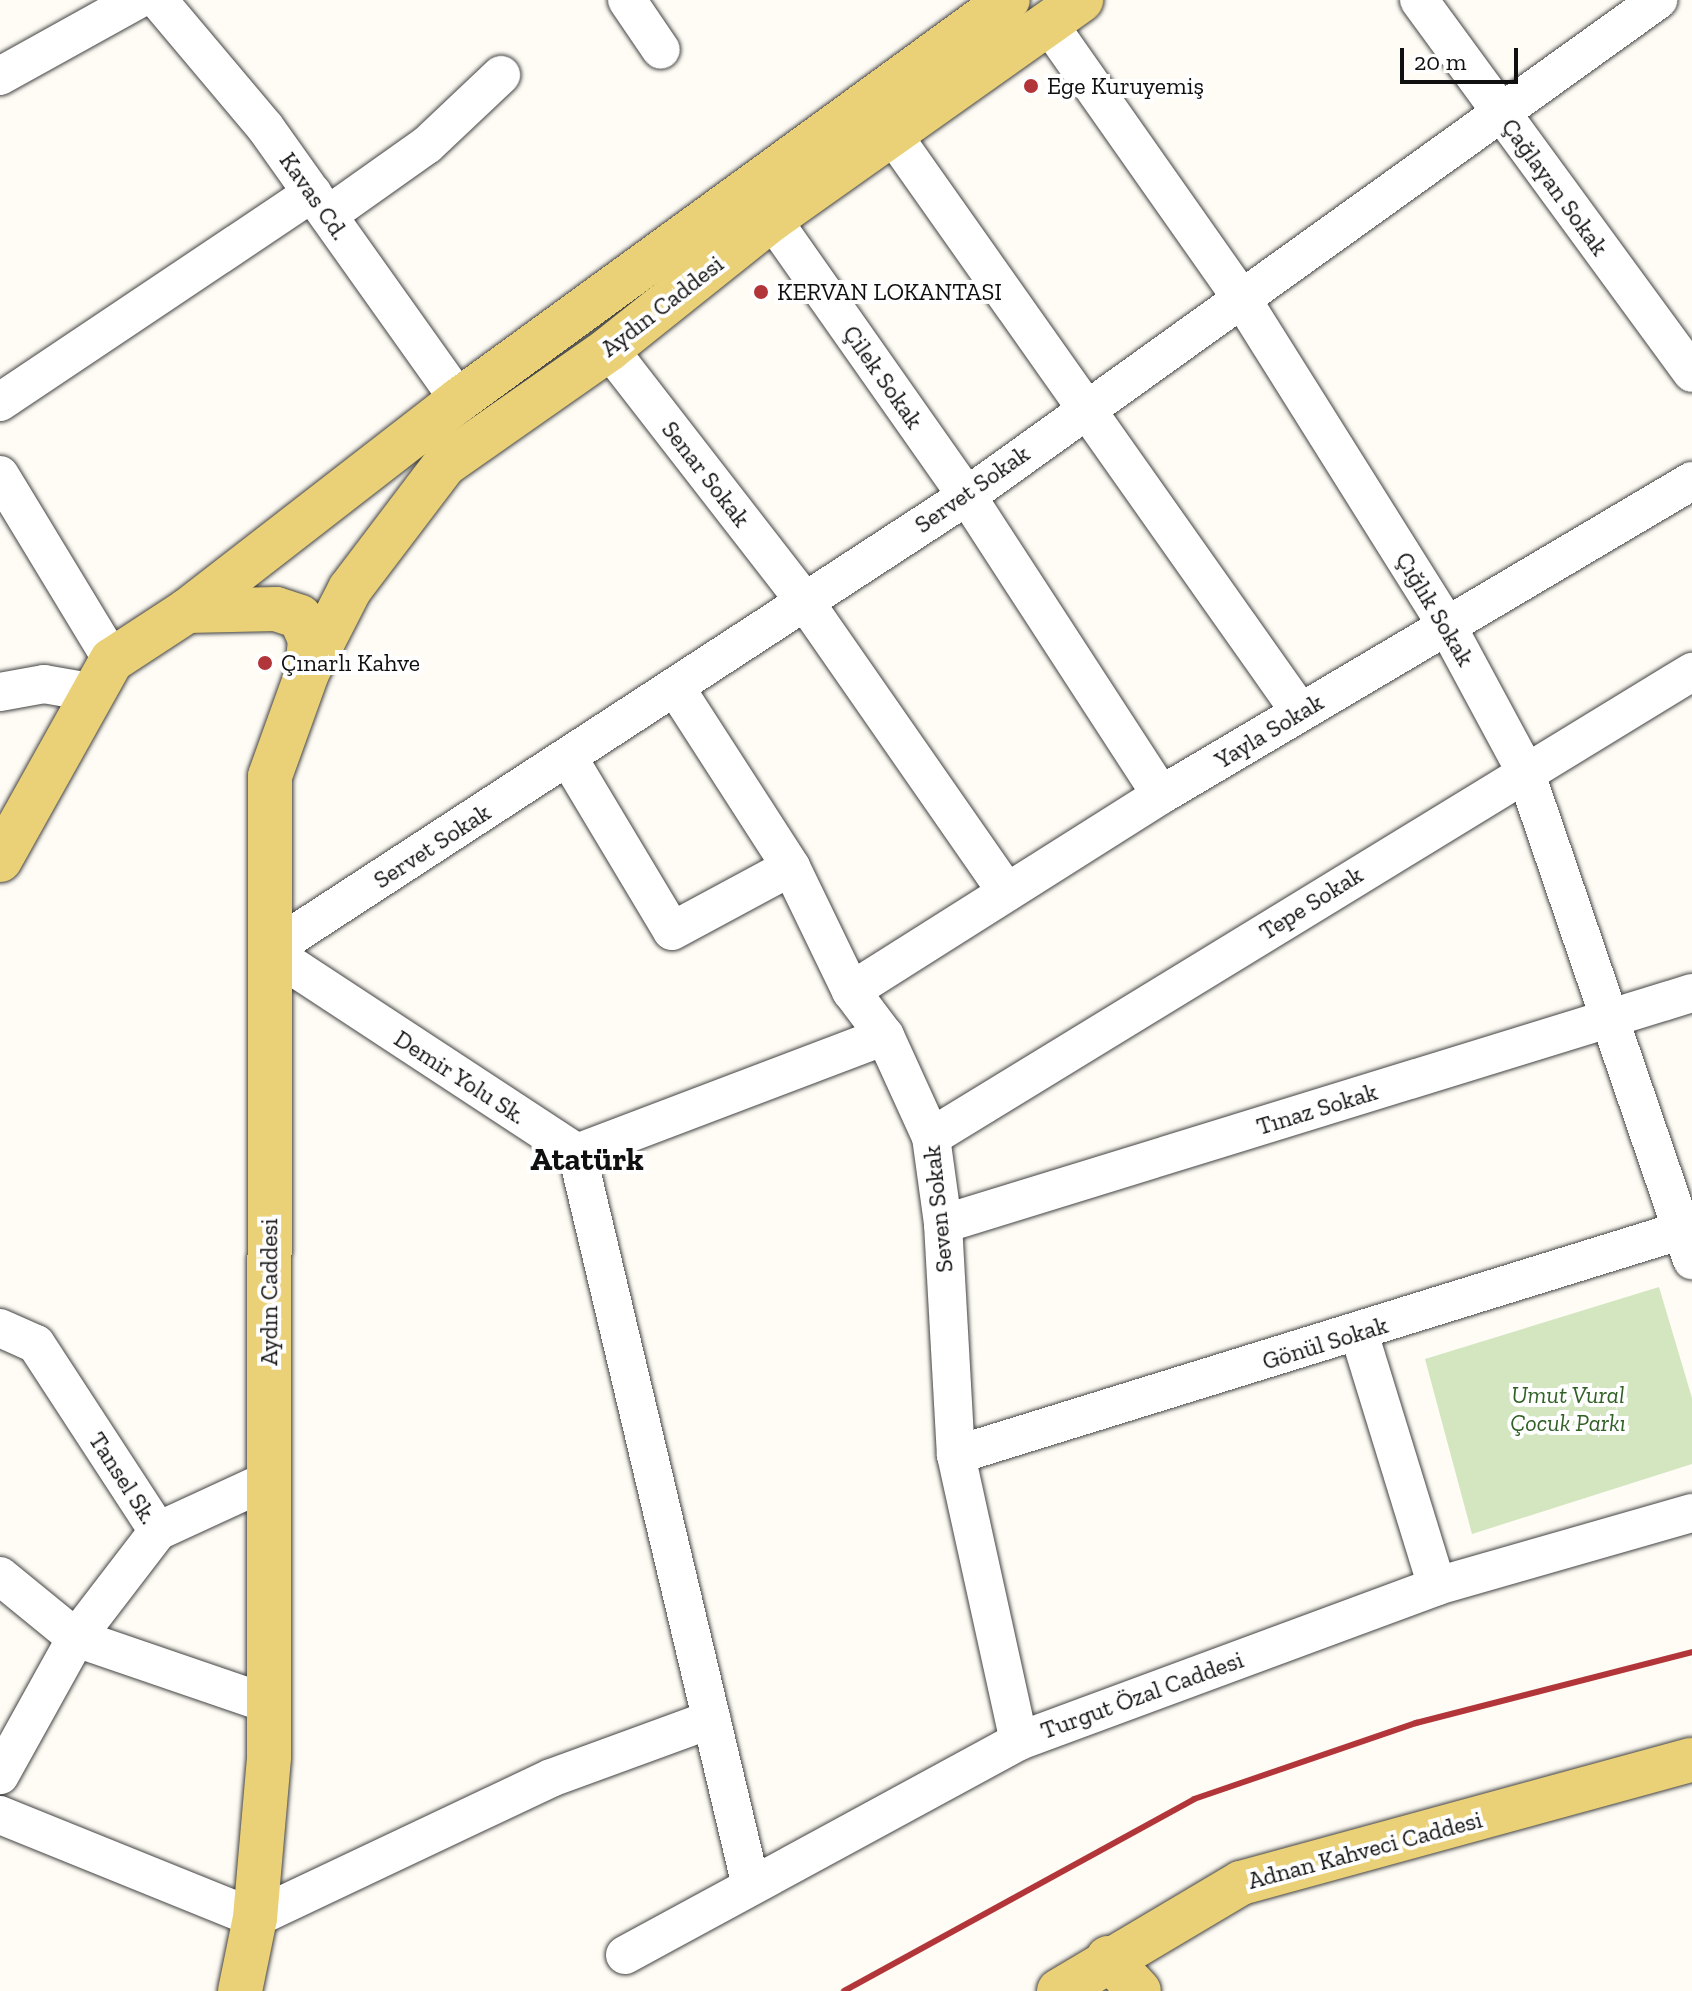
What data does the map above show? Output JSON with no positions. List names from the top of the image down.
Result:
{
  "streets": {
    "main road": ["Aydın Caddesi", "Adnan Kahveci Caddesi"],
    "street": [
      "Çağlayan Sokak",
      "Kavas Cd.",
      "Çilek Sokak",
      "Senar Sokak",
      "Servet Sokak",
      "Çığlık Sokak",
      "Yayla Sokak",
      "Tepe Sokak",
      "Demir Yolu Sk.",
      "Tınaz Sokak",
      "Seven Sokak",
      "Gönül Sokak",
      "Tansel Sk.",
      "Turgut Özal Caddesi"
    ]
  },
  "crossings": [
    ["Çağlayan Sokak", "Servet Sokak"],
    ["Kavas Cd.", "Aydın Caddesi"],
    ["Aydın Caddesi", "Çilek Sokak"],
    ["Aydın Caddesi", "Senar Sokak"],
    ["Aydın Caddesi", "Servet Sokak"],
    ["Aydın Caddesi", "Çığlık Sokak"],
    ["Aydın Caddesi", "Demir Yolu Sk."],
    ["Çilek Sokak", "Servet Sokak"],
    ["Çilek Sokak", "Yayla Sokak"],
    ["Senar Sokak", "Servet Sokak"],
    ["Senar Sokak", "Yayla Sokak"],
    ["Servet Sokak", "Çığlık Sokak"],
    ["Servet Sokak", "Demir Yolu Sk."],
    ["Servet Sokak", "Seven Sokak"],
    ["Çığlık Sokak", "Yayla Sokak"],
    ["Çığlık Sokak", "Tepe Sokak"],
    ["Çığlık Sokak", "Tınaz Sokak"],
    ["Çığlık Sokak", "Gönül Sokak"],
    ["Yayla Sokak", "Seven Sokak"],
    ["Tepe Sokak", "Seven Sokak"],
    ["Tınaz Sokak", "Seven Sokak"],
    ["Seven Sokak", "Gönül Sokak"],
    ["Seven Sokak", "Turgut Özal Caddesi"]
  ],
  "districts": ["Atatürk"],
  "parks": ["Umut Vural Çocuk Parkı"],
  "places": ["Ege Kuruyemiş", "KERVAN LOKANTASI", "Çınarlı Kahve"],
  "scale_bar": "20 m"
}
